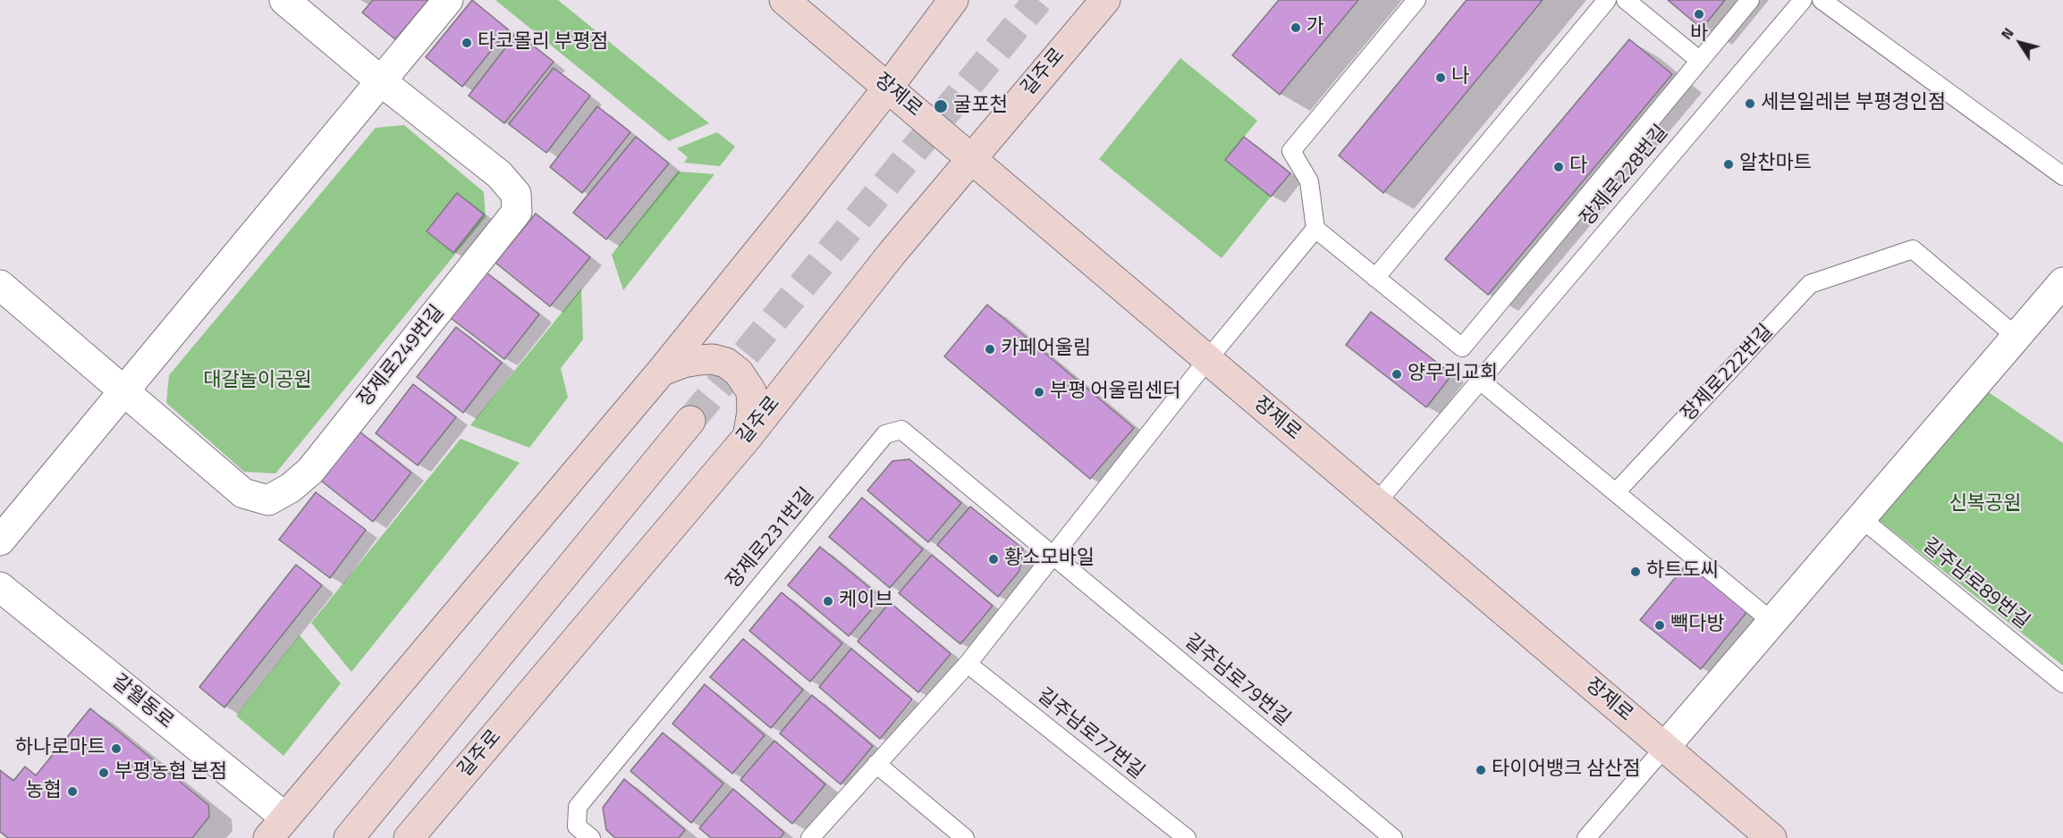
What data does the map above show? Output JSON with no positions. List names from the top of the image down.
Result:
{
  "streets": {
    "main road": ["길주로", "장제로"],
    "street": ["장제로249번길", "갈월동로"],
    "lane": [
      "장제로228번길",
      "장제로222번길",
      "장제로231번길",
      "길주남로89번길",
      "길주남로79번길",
      "길주남로77번길"
    ]
  },
  "crossings": [
    ["길주로", "장제로"],
    ["장제로", "장제로228번길"],
    ["장제로231번길", "길주남로79번길"]
  ],
  "parks": ["대갈놀이공원", "신복공원"],
  "places": [
    "바",
    "가",
    "타코몰리 부평점",
    "나",
    "세븐일레븐 부평경인점",
    "굴포천",
    "알찬마트",
    "다",
    "카페어울림",
    "양무리교회",
    "부평 어울림센터",
    "황소모바일",
    "하트도씨",
    "케이브",
    "빽다방",
    "하나로마트",
    "타이어뱅크 삼산점",
    "부평농협 본점",
    "농협"
  ],
  "north": "top left"
}
